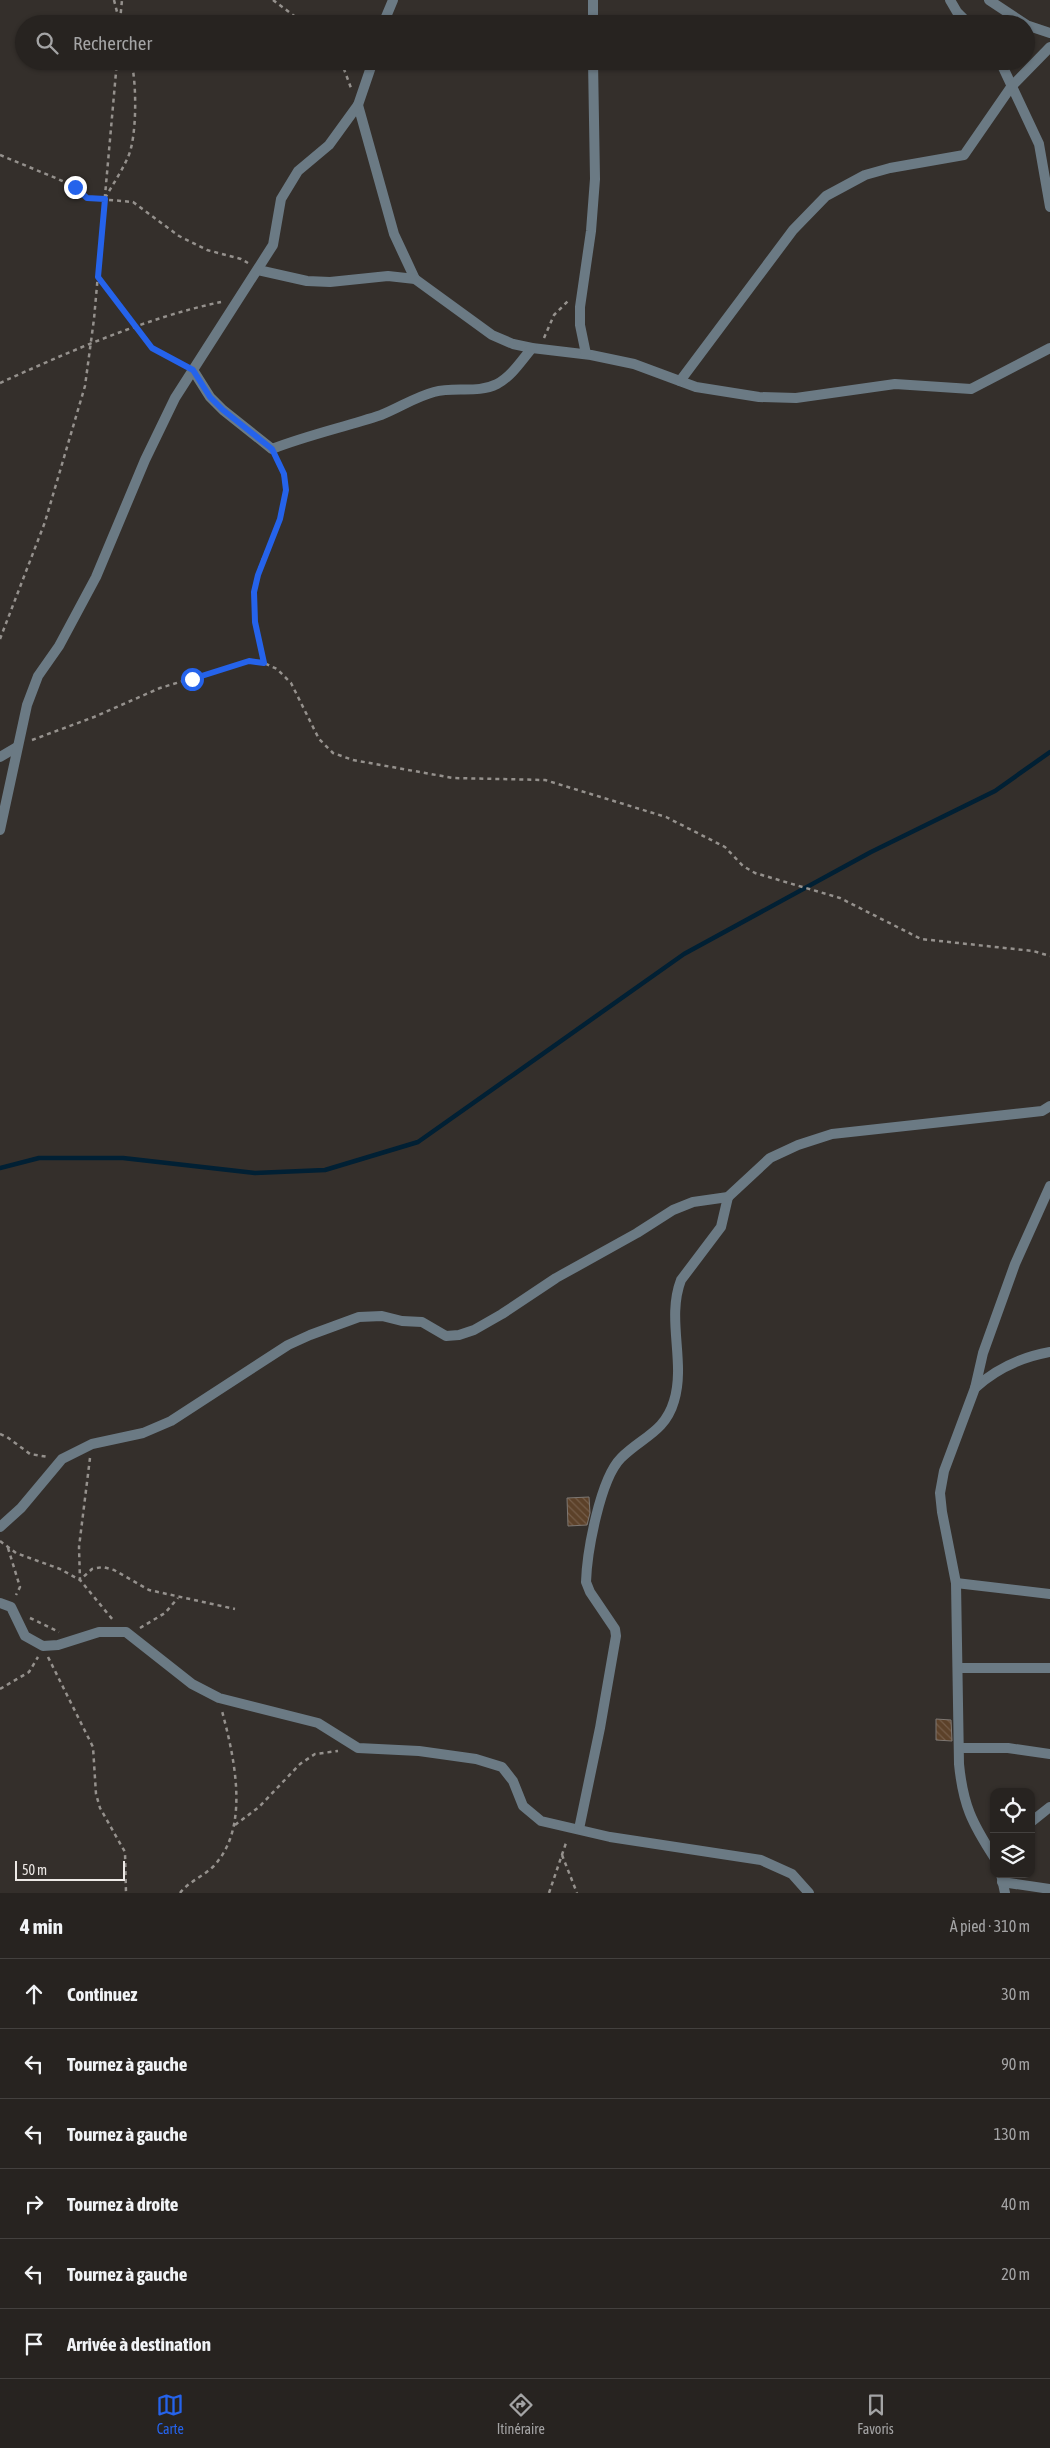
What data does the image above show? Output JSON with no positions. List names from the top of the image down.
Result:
{
  "scale_bar": "50 m",
  "page": {
    "search": "Rechercher",
    "scale": "50 m",
    "heading": ["4 min", "À pied · 310 m"],
    "list": [
      ["Continuez", "30 m"],
      ["Tournez à gauche", "90 m"],
      ["Tournez à gauche", "130 m"],
      ["Tournez à droite", "40 m"],
      ["Tournez à gauche", "20 m"],
      "Arrivée à destination"
    ],
    "nav": ["Carte", "Itinéraire", "Favoris"]
  }
}
